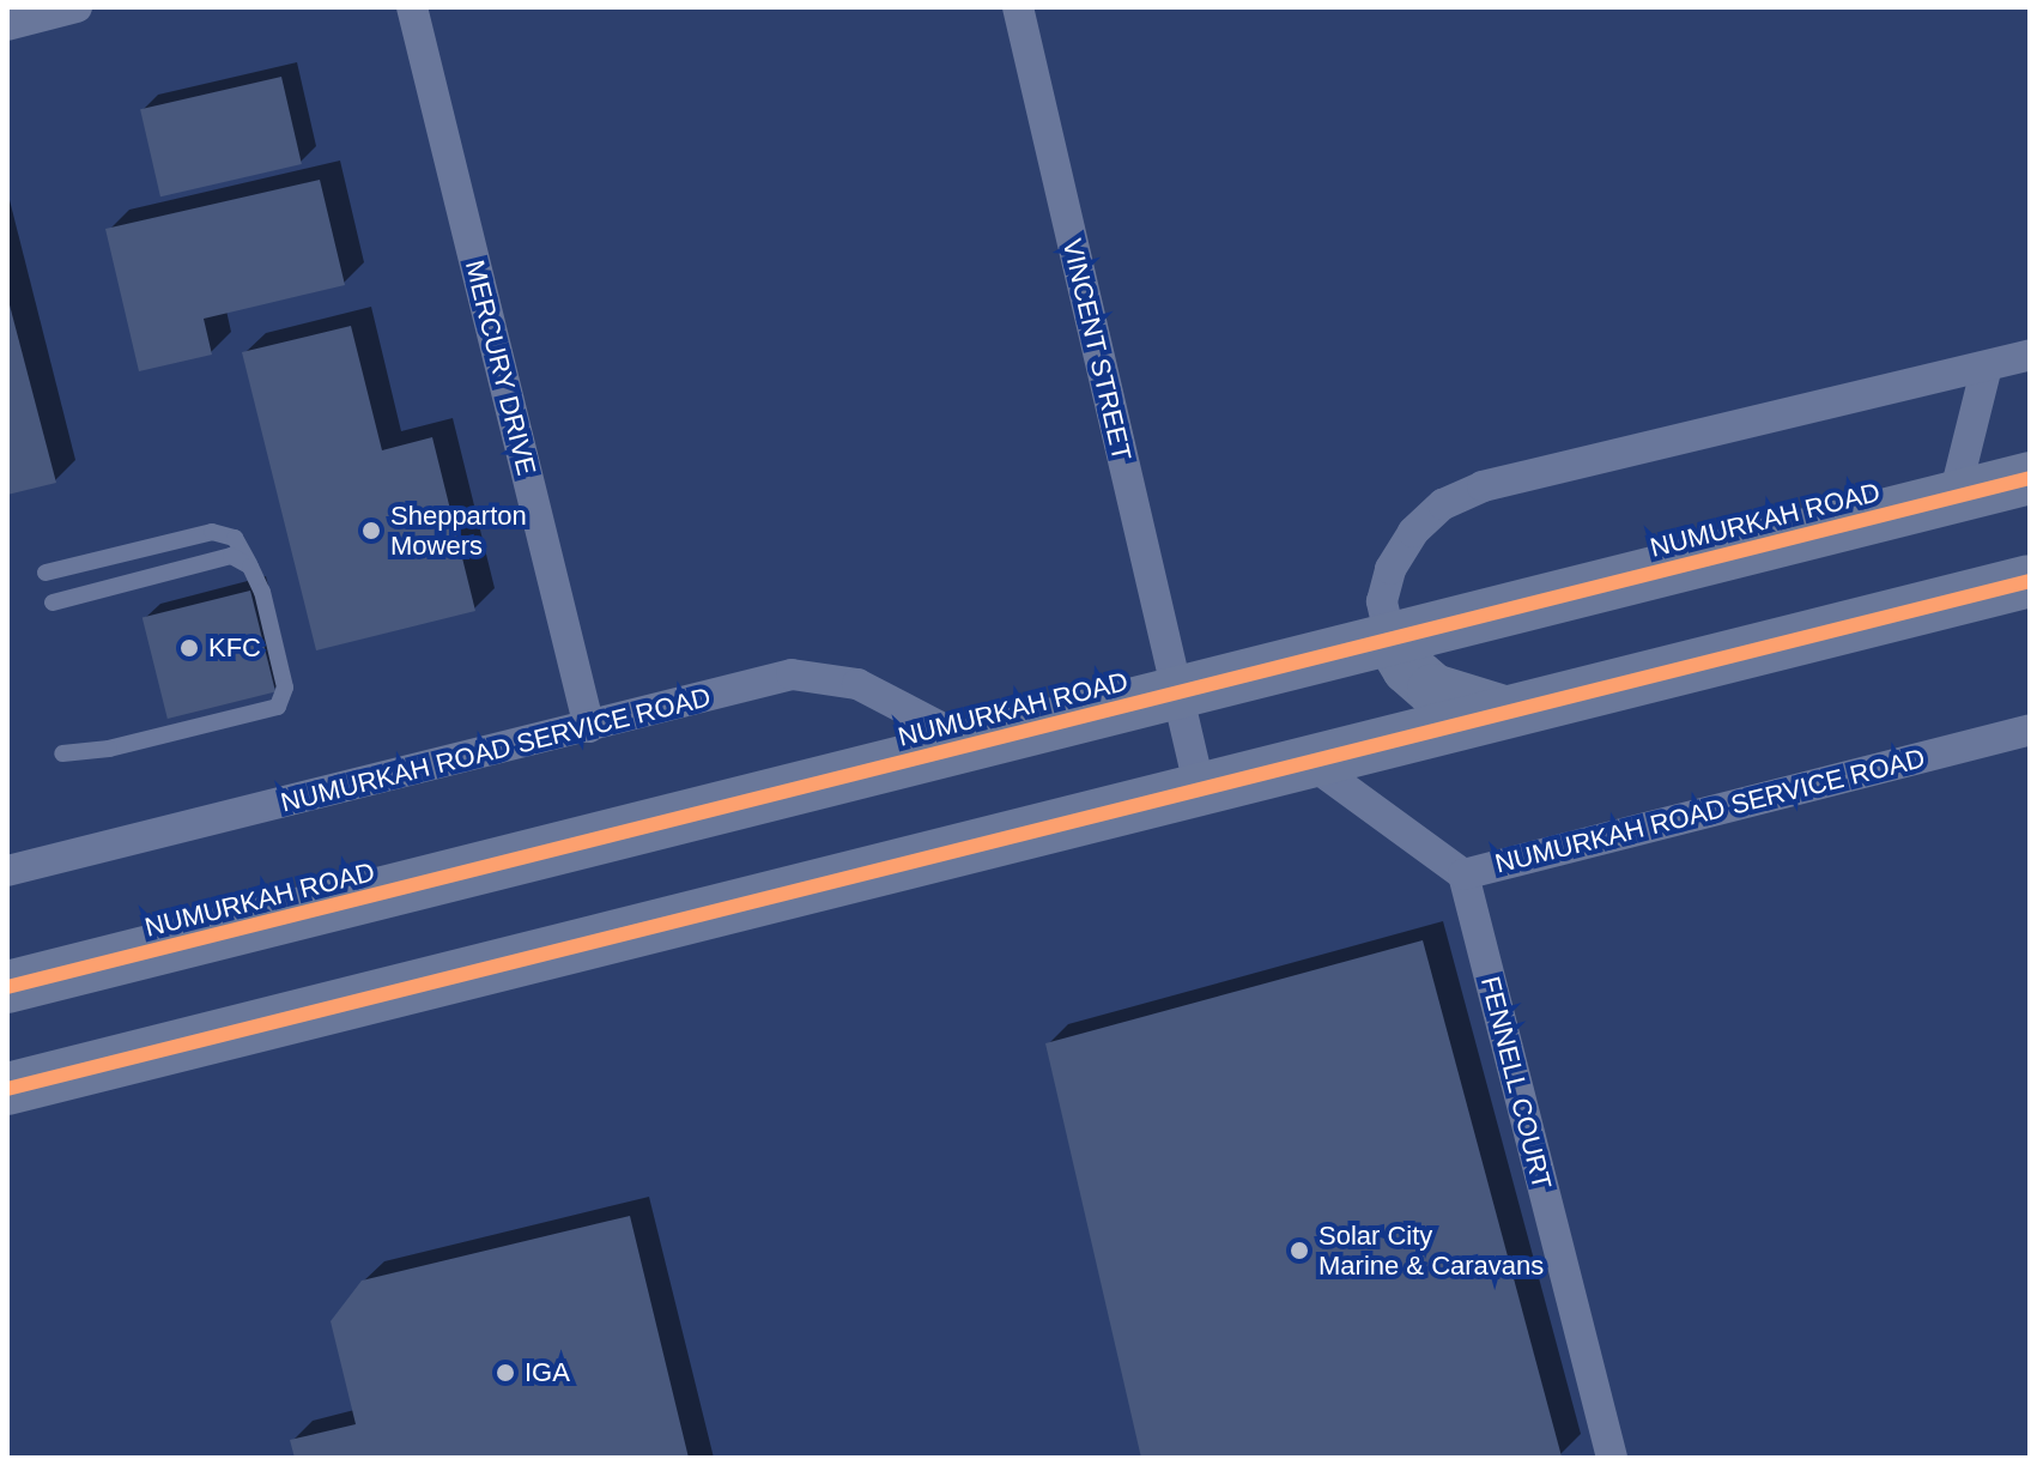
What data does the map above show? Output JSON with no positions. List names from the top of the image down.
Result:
{
  "streets": {
    "highway": ["NUMURKAH ROAD"],
    "street": [
      "VINCENT STREET",
      "MERCURY DRIVE",
      "NUMURKAH ROAD SERVICE ROAD",
      "FENNELL COURT"
    ]
  },
  "crossings": [
    ["VINCENT STREET", "NUMURKAH ROAD"],
    ["MERCURY DRIVE", "NUMURKAH ROAD SERVICE ROAD"],
    ["NUMURKAH ROAD", "NUMURKAH ROAD SERVICE ROAD"],
    ["NUMURKAH ROAD SERVICE ROAD", "FENNELL COURT"]
  ],
  "places": [
    "Shepparton Mowers",
    "KFC",
    "Solar City Marine & Caravans",
    "IGA"
  ]
}
